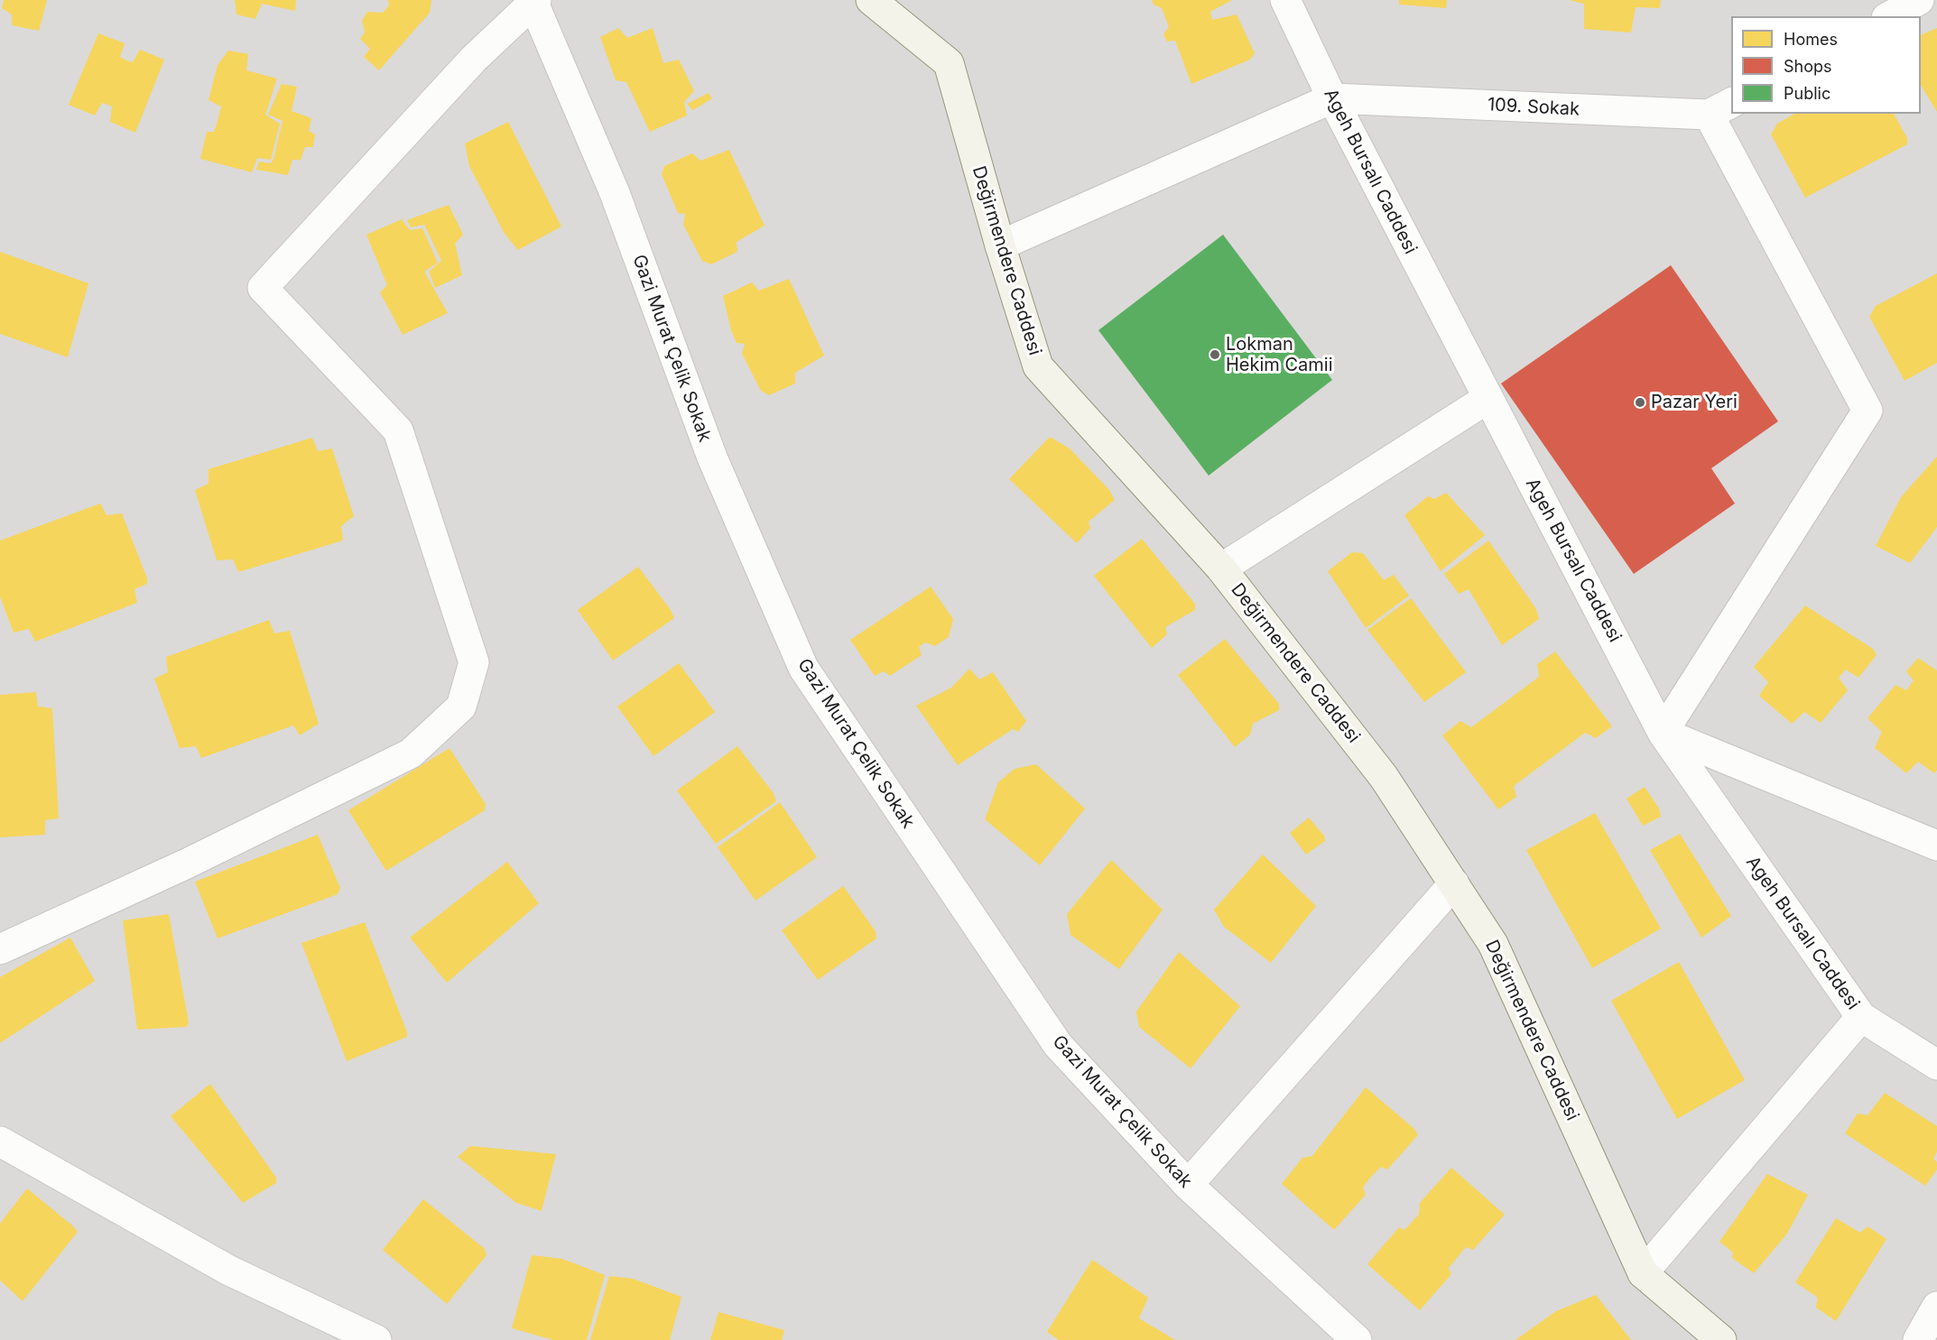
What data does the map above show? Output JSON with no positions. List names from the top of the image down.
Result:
{
  "streets": {
    "street": [
      "109. Sokak",
      "Ageh Bursalı Caddesi",
      "Değirmendere Caddesi",
      "Gazi Murat Çelik Sokak"
    ]
  },
  "crossings": [
    ["109. Sokak", "Ageh Bursalı Caddesi"]
  ],
  "places": ["Lokman Hekim Camii", "Pazar Yeri"],
  "legend": ["Homes", "Shops", "Public"]
}
